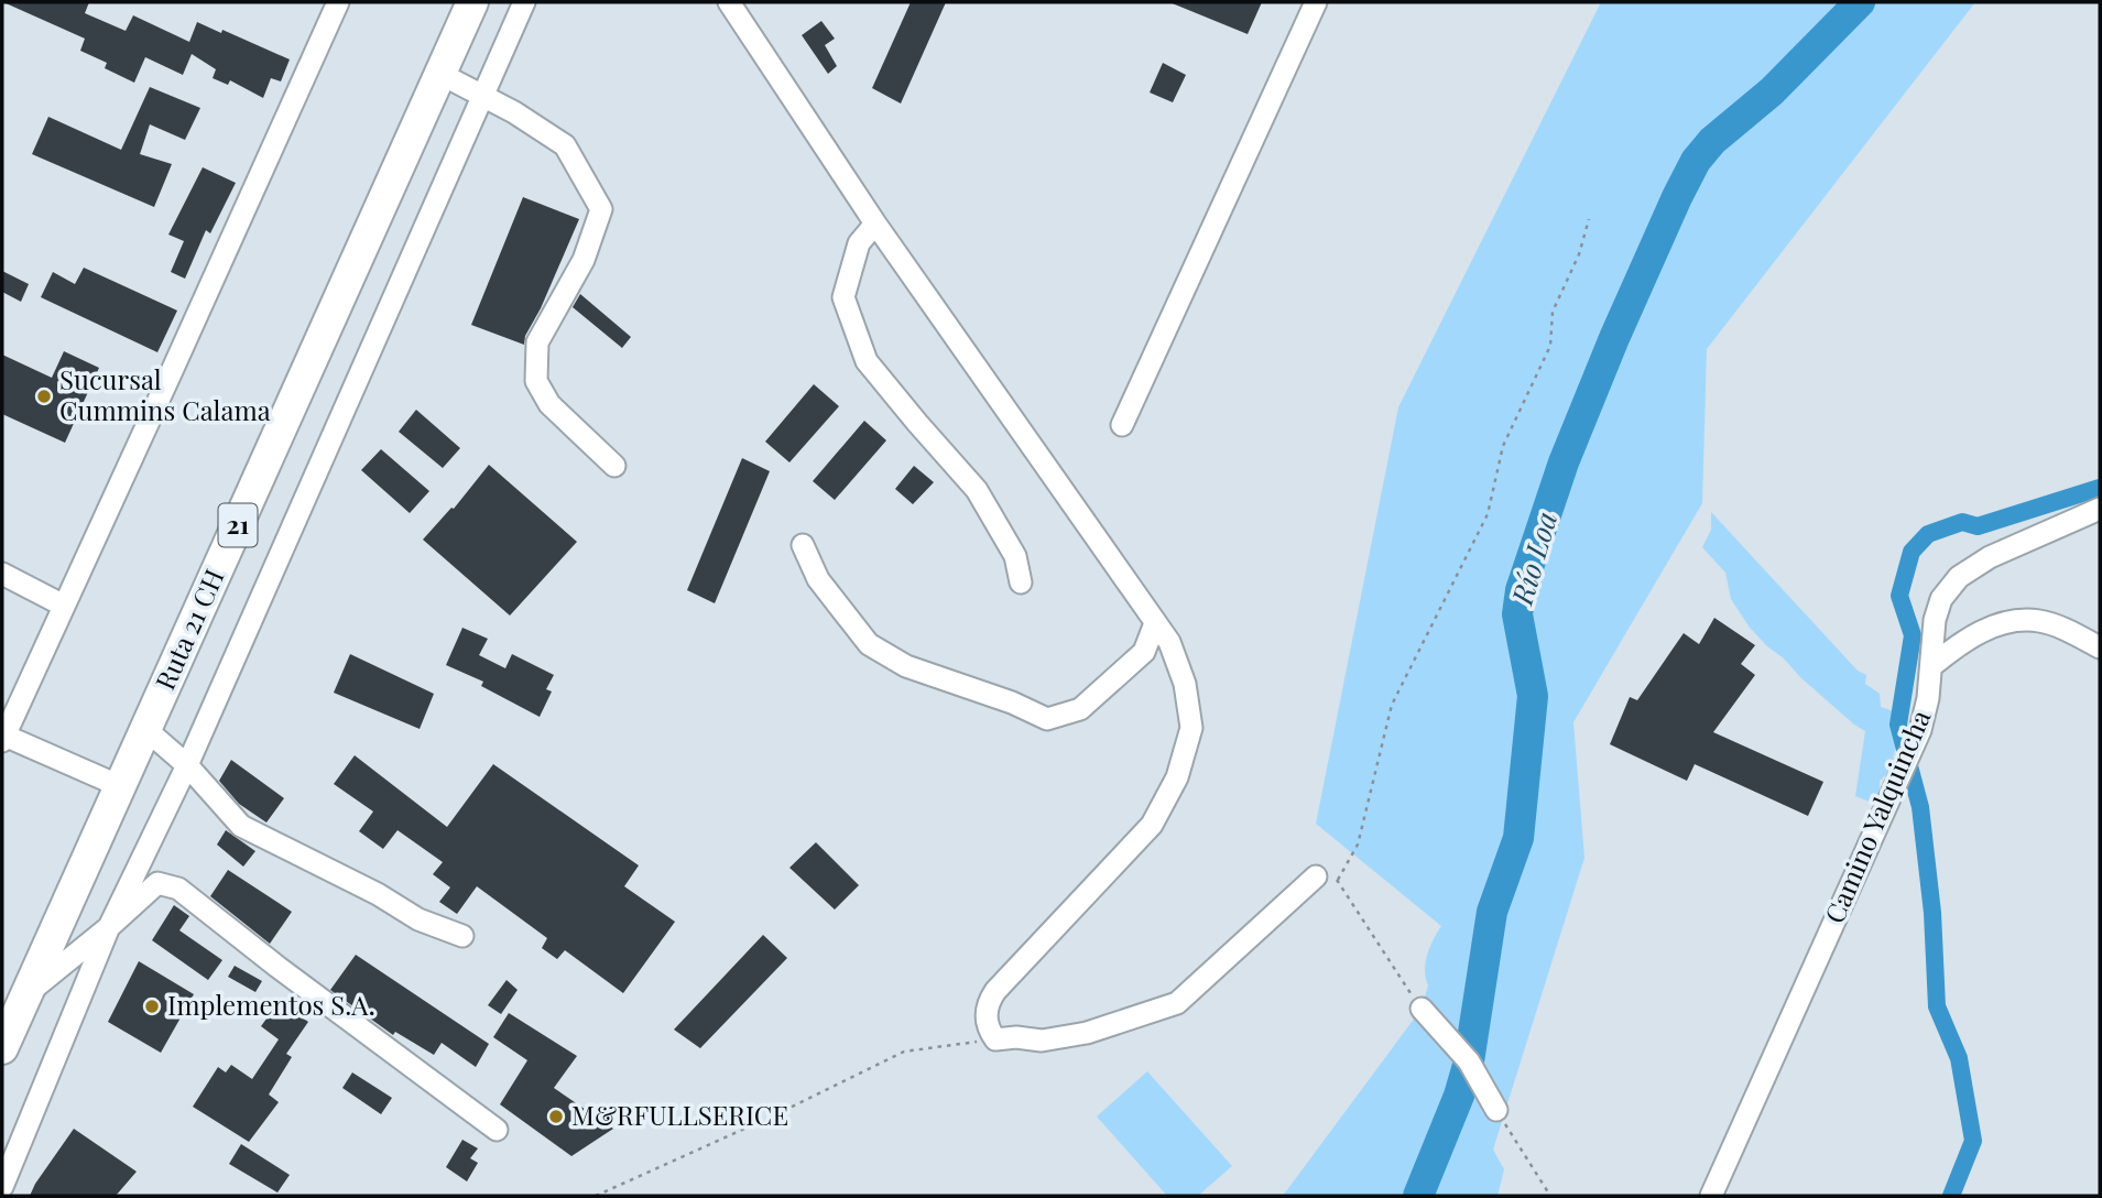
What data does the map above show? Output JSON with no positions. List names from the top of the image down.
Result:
{
  "streets": {
    "highway": ["21", "Ruta 21 CH"],
    "street": ["Camino Yalquincha"]
  },
  "water": ["Río Loa"],
  "places": ["Sucursal Cummins Calama", "Implementos S.A.", "M&RFULLSERICE"]
}
